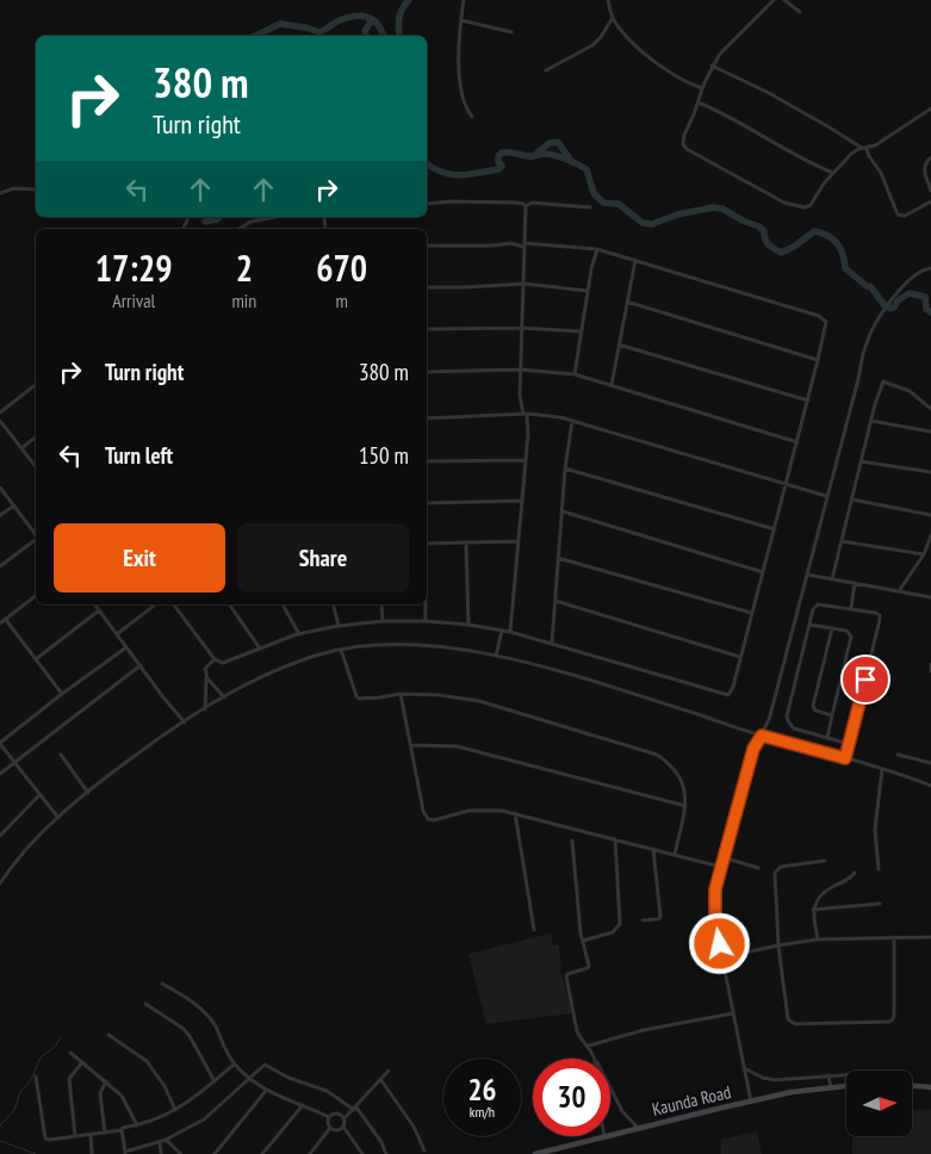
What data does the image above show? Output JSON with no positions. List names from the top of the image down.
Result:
{
  "streets": {
    "main road": ["Kaunda Road"]
  },
  "north": "right",
  "page": {
    "turn": ["380 m", "Turn right"],
    "eta": [
      "17:29",
      "Arrival",
      "2",
      "min",
      "670",
      "m"
    ],
    "list": [
      {
        "name": "Turn right",
        "value": "380 m"
      },
      {
        "name": "Turn left",
        "value": "150 m"
      }
    ],
    "buttons": ["Exit", "Share"],
    "speed": "26 km/h",
    "limit": "30"
  }
}
